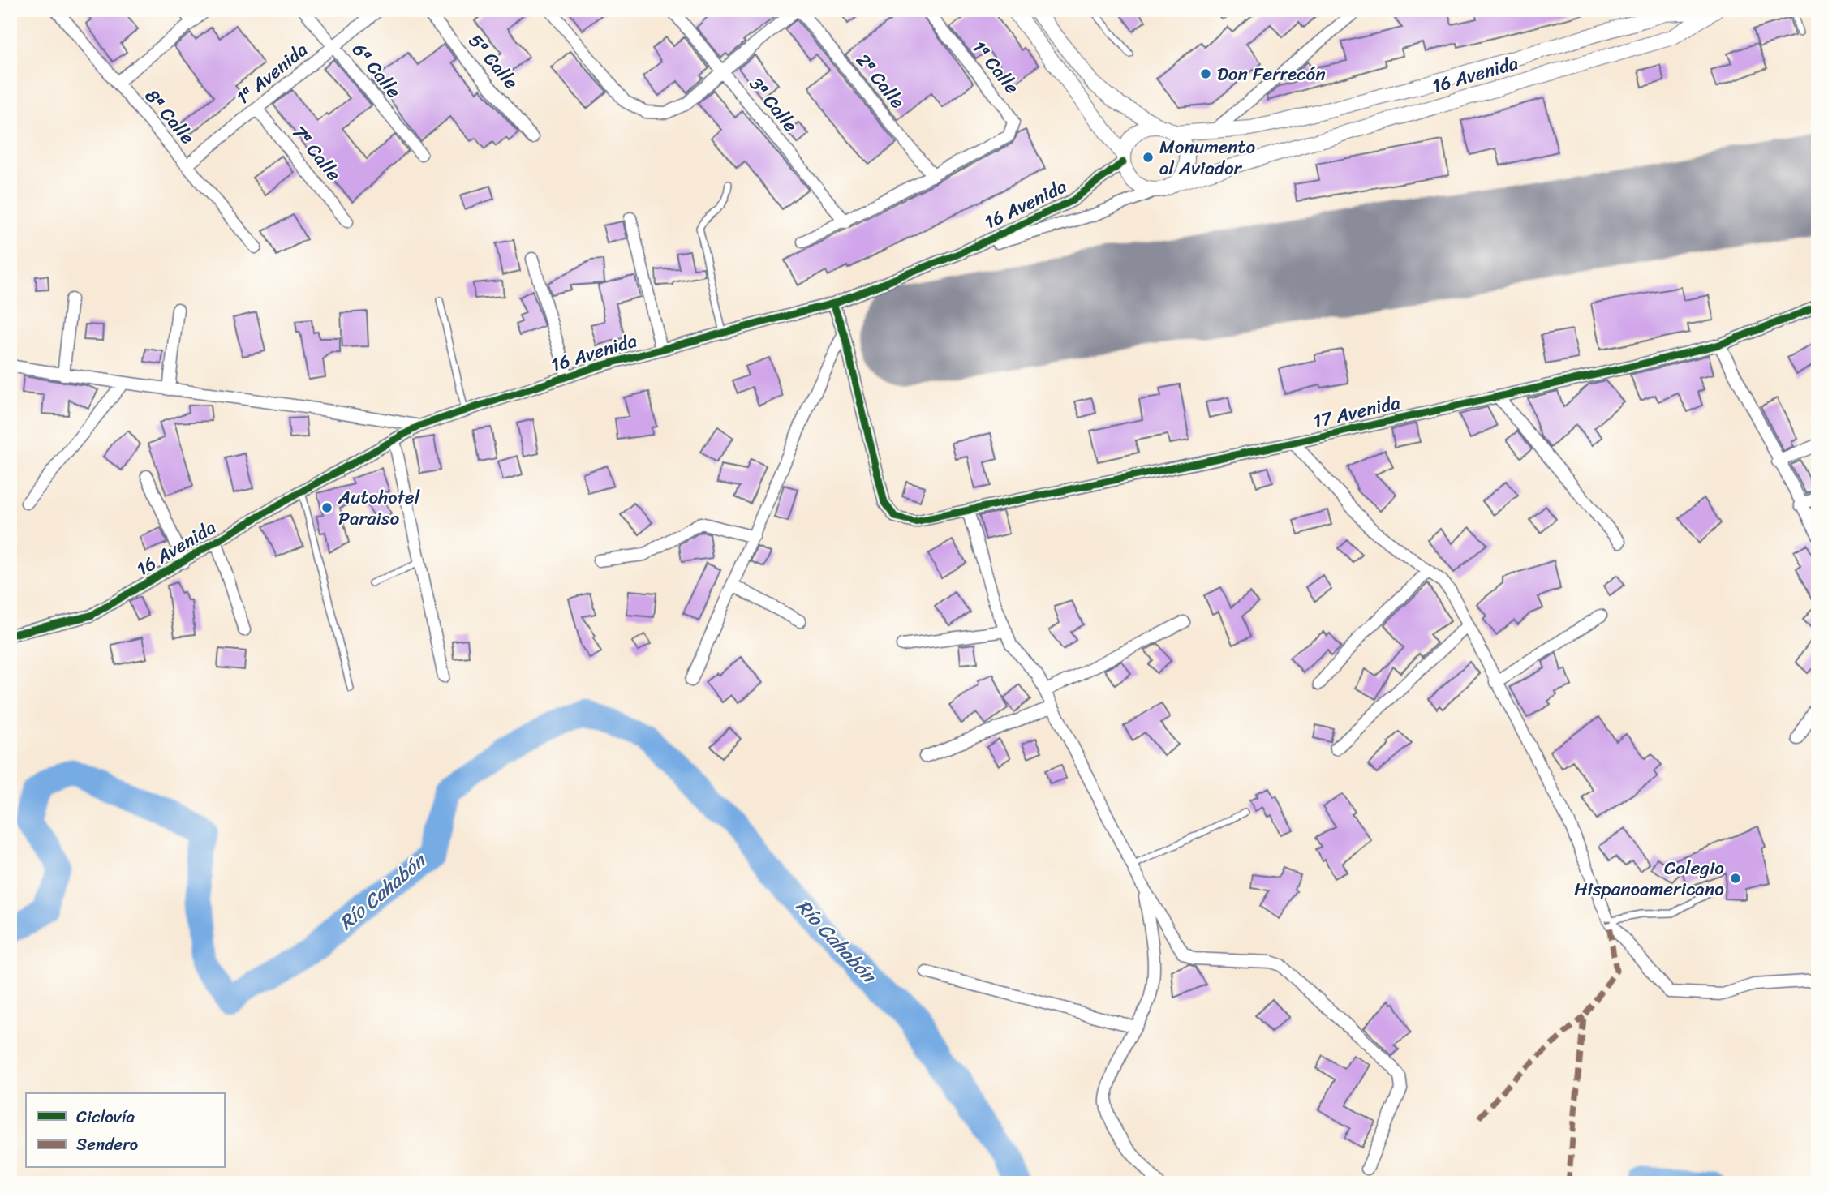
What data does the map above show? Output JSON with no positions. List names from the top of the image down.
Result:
{
  "streets": {
    "street": [
      "5ª Calle",
      "1ª Calle",
      "6ª Calle",
      "1ª Avenida",
      "16 Avenida",
      "2ª Calle",
      "3ª Calle",
      "8ª Calle",
      "7ª Calle",
      "17 Avenida"
    ]
  },
  "crossings": [
    ["1ª Calle", "2ª Calle"],
    ["6ª Calle", "1ª Avenida"],
    ["1ª Avenida", "8ª Calle"],
    ["1ª Avenida", "7ª Calle"]
  ],
  "water": ["Río Cahabón"],
  "places": [
    "Don Ferrecón",
    "Monumento al Aviador",
    "Autohotel Paraiso",
    "Colegio Hispanoamericano"
  ],
  "legend": ["Ciclovía", "Sendero"]
}
